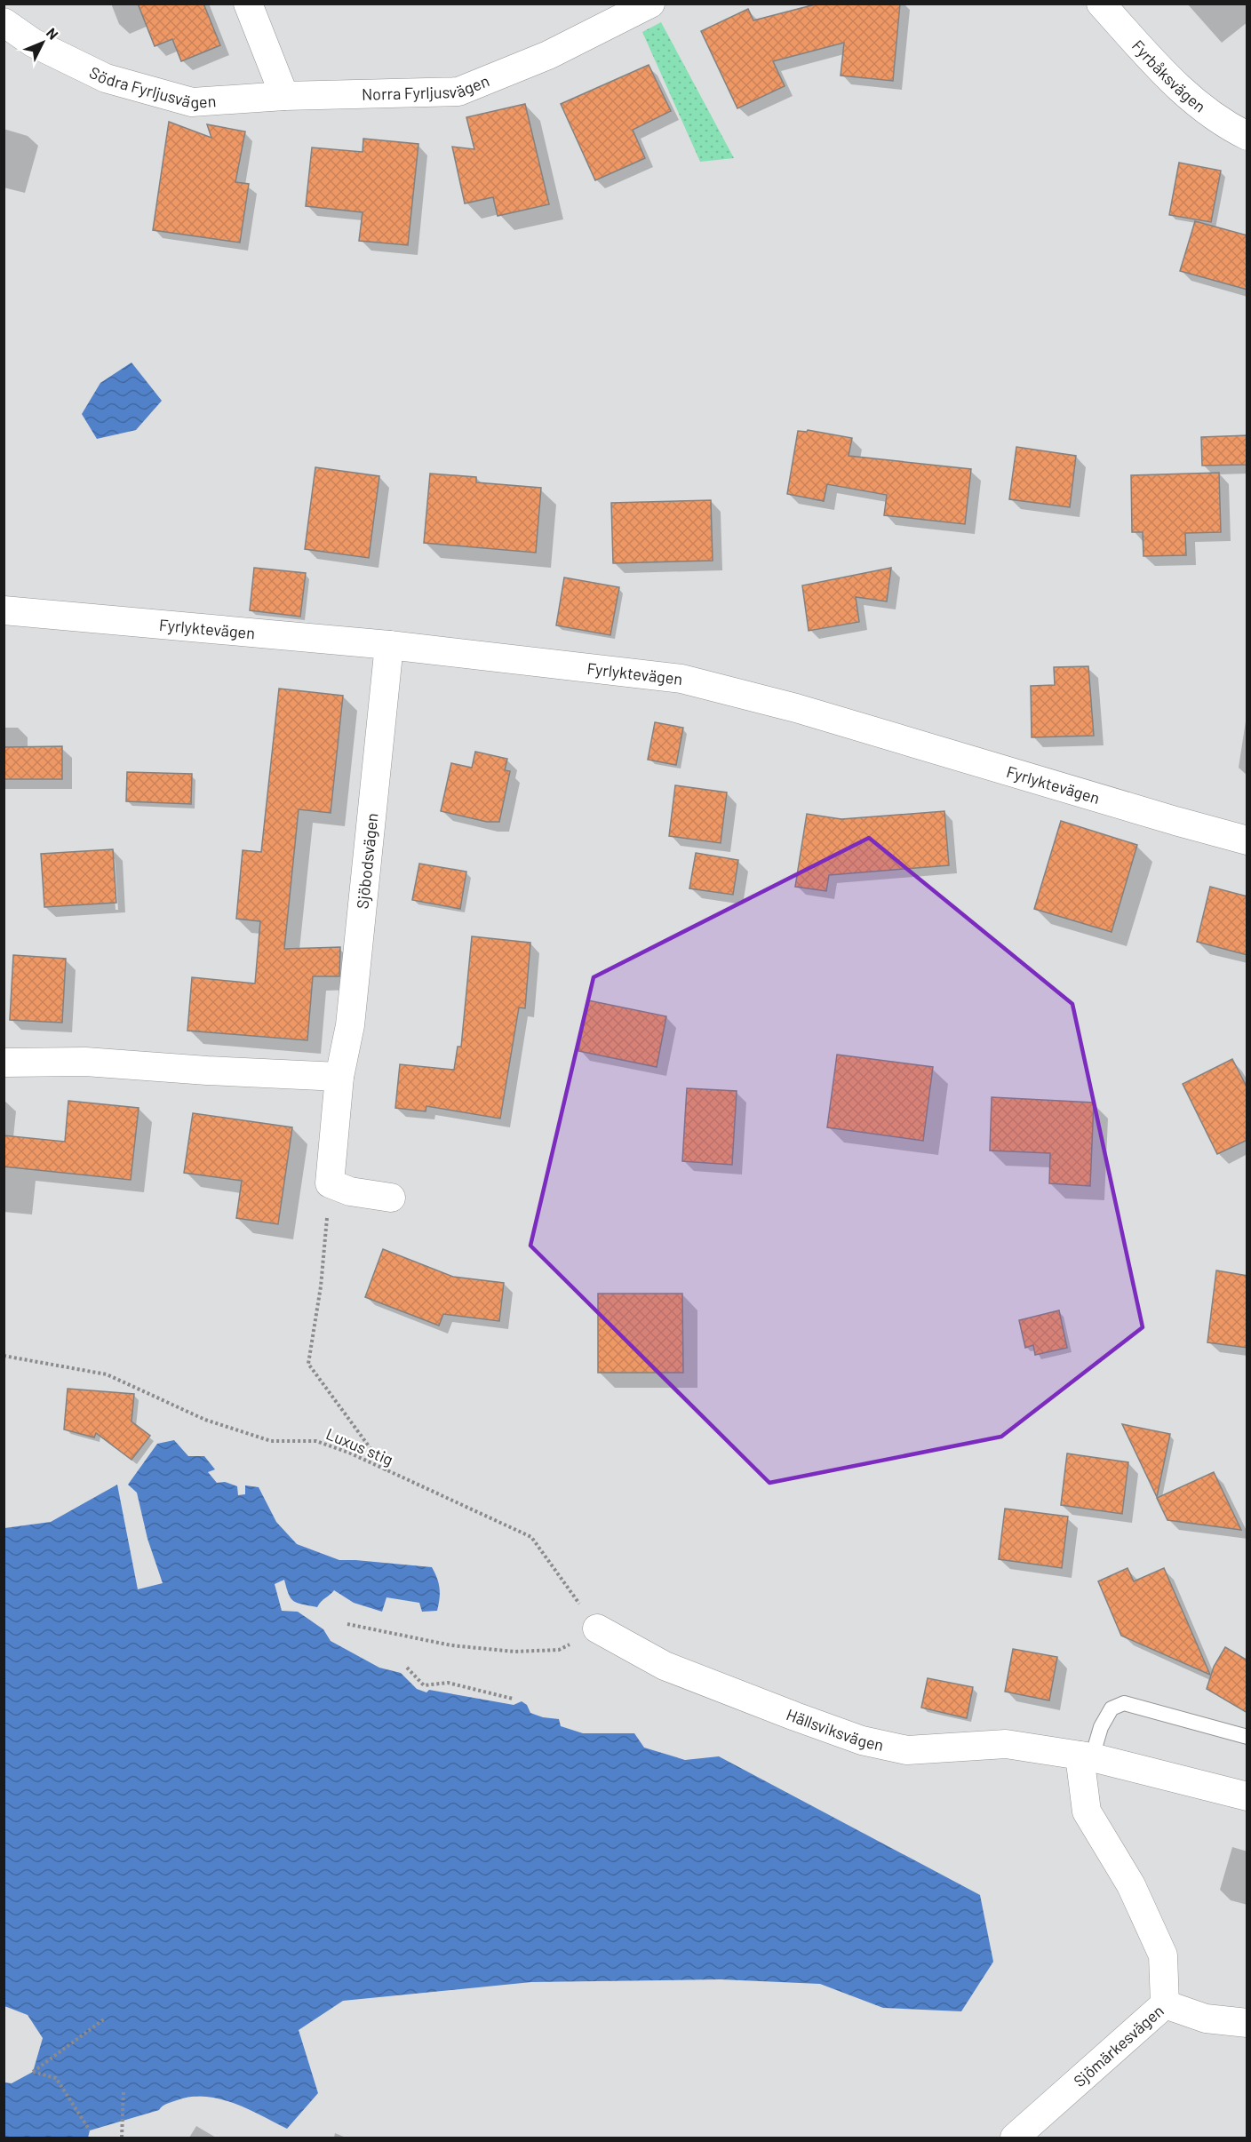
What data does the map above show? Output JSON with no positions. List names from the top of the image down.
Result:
{
  "streets": {
    "street": [
      "Fyrbåksvägen",
      "Södra Fyrljusvägen",
      "Norra Fyrljusvägen",
      "Fyrlyktevägen",
      "Sjöbodsvägen",
      "Hällsviksvägen",
      "Sjömärkesvägen"
    ],
    "path": ["Luxus stig"]
  },
  "crossings": [
    ["Södra Fyrljusvägen", "Norra Fyrljusvägen"],
    ["Fyrlyktevägen", "Sjöbodsvägen"],
    ["Luxus stig", "Hällsviksvägen"],
    ["Hällsviksvägen", "Sjömärkesvägen"]
  ],
  "north": "top right"
}
